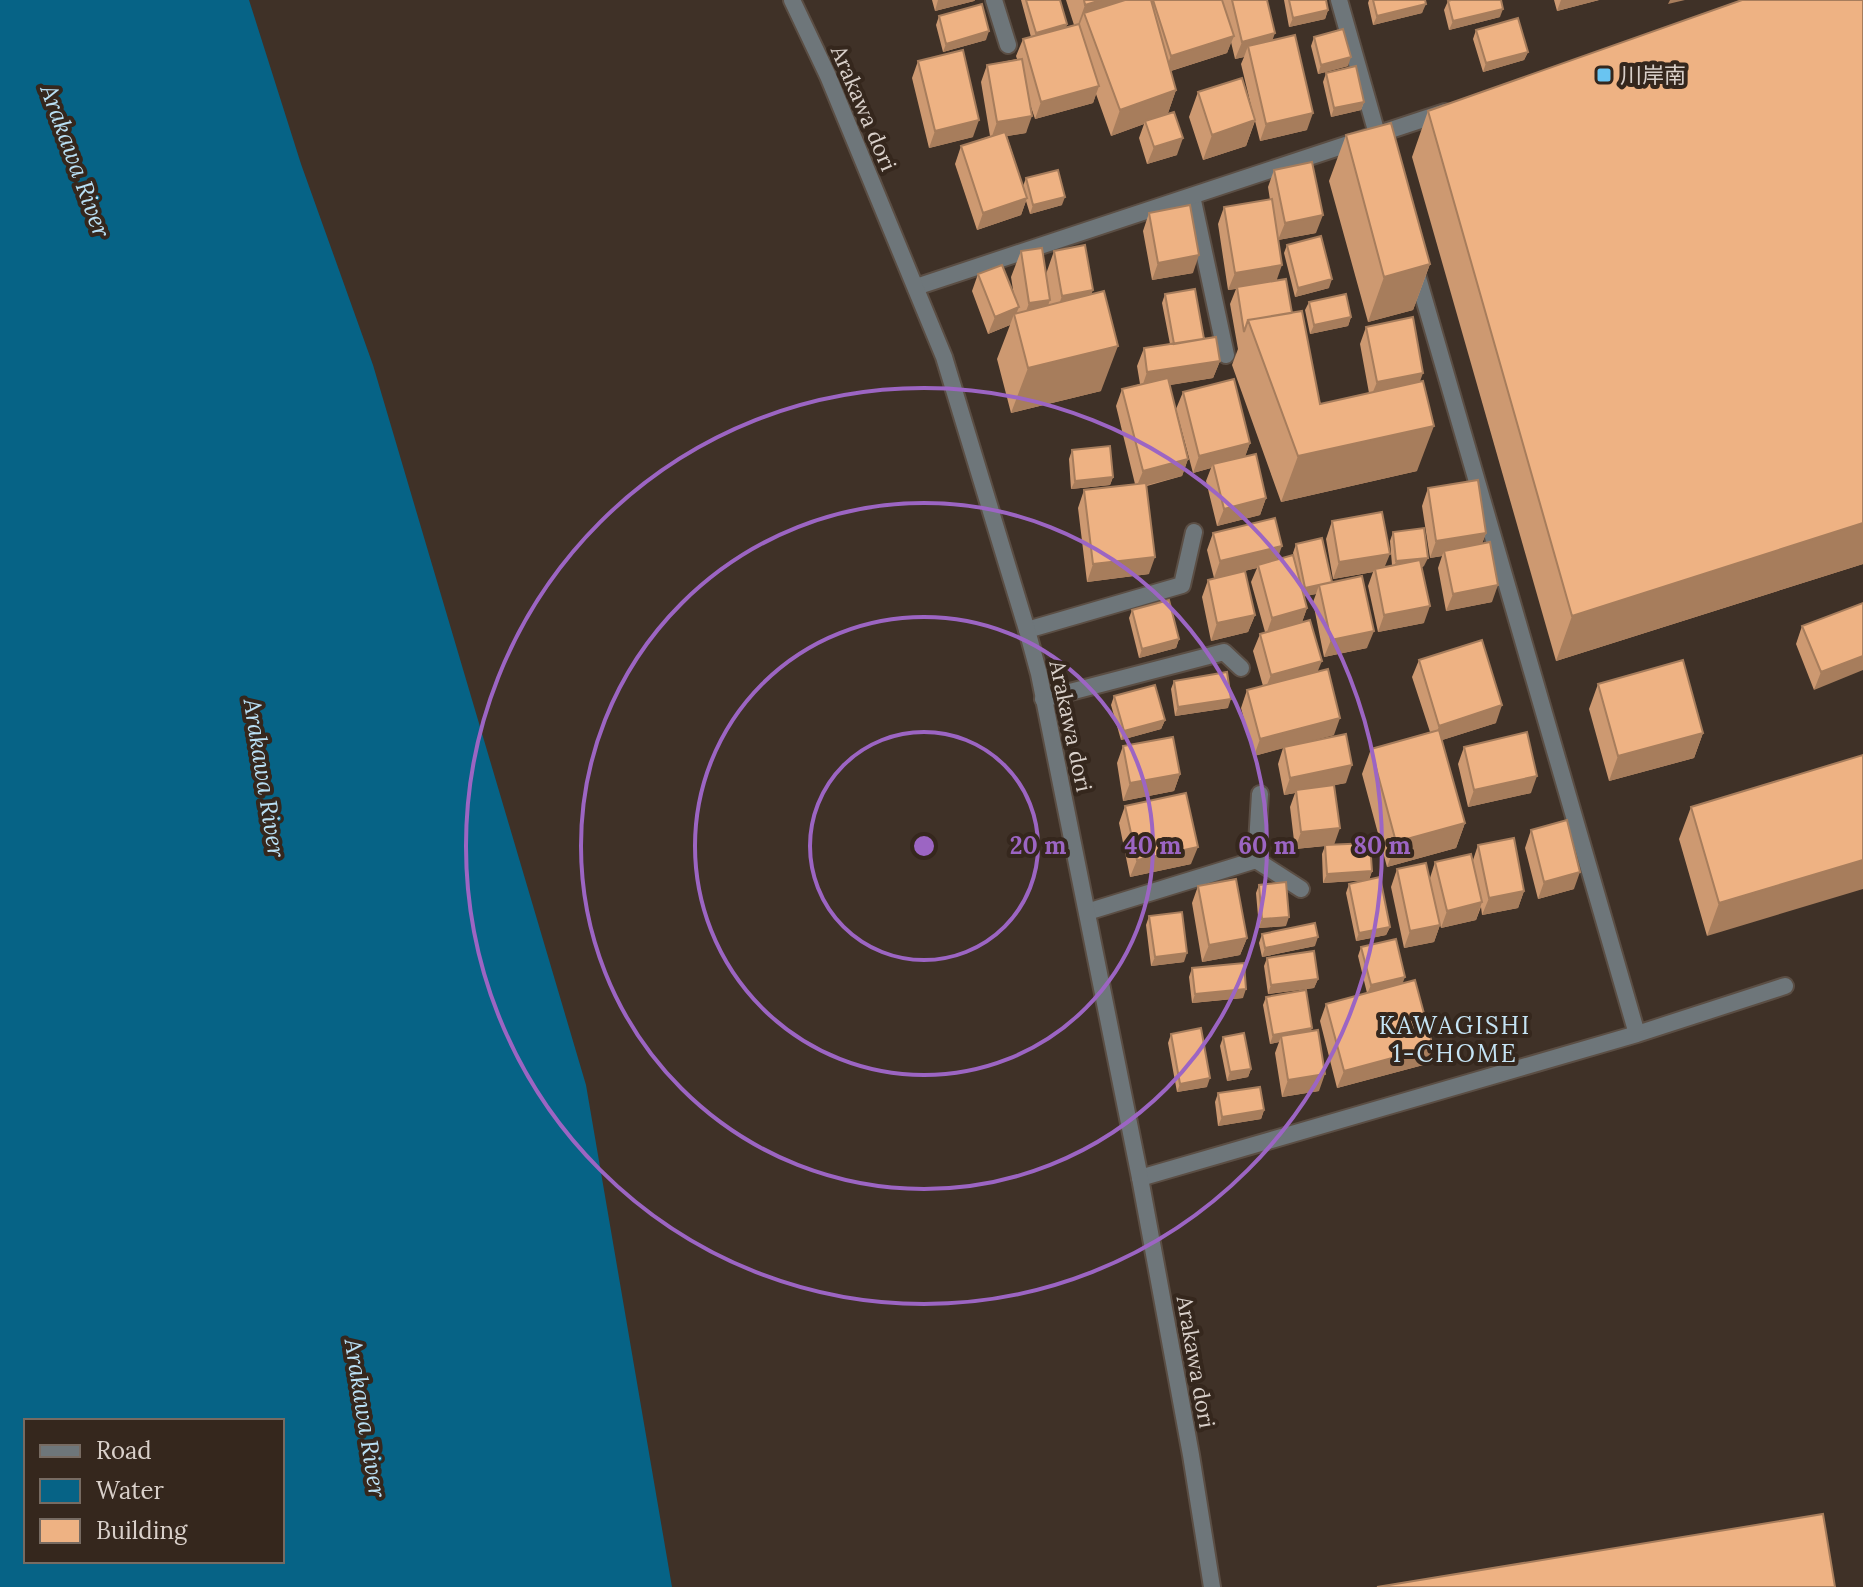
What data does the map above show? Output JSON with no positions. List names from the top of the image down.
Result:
{
  "streets": {
    "street": ["Arakawa dori"]
  },
  "districts": ["KAWAGISHI 1-CHOME"],
  "water": ["Arakawa River"],
  "places": {
    "transit": ["川岸南"]
  },
  "legend": ["Road", "Water", "Building"],
  "rings": [
    "20 m",
    "40 m",
    "60 m",
    "80 m"
  ]
}
